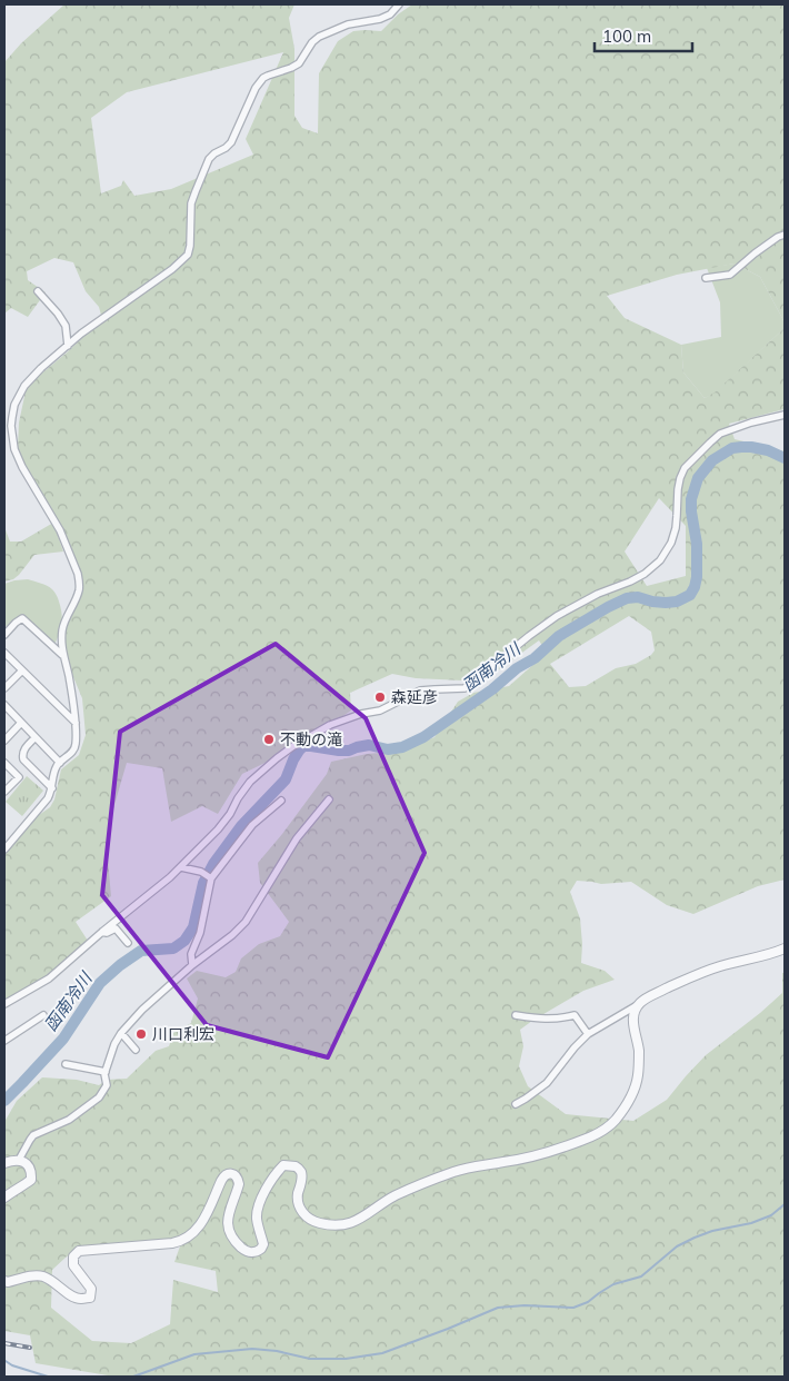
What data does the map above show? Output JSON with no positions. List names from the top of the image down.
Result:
{
  "water": ["函南冷川"],
  "places": ["森延彦", "不動の滝", "川口利宏"],
  "scale_bar": "100 m"
}
